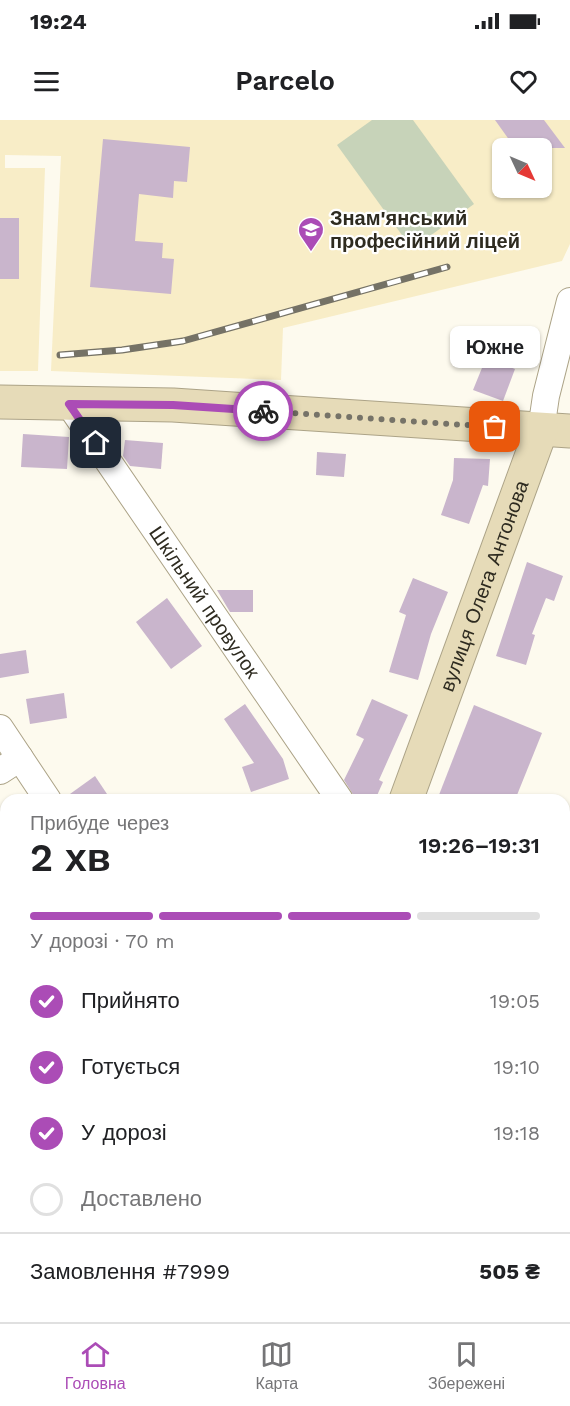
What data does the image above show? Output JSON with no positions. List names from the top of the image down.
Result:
{
  "streets": {
    "street": ["вулиця Олега Антонова", "Шкільний провулок"]
  },
  "places": {
    "school or university": ["Знам'янський професійний ліцей"],
    "other": ["Южне"]
  },
  "north": "bottom right",
  "page": {
    "status": "19:24",
    "header": "Parcelo",
    "bubble": "Южне",
    "heading": ["2 хв", "Прибуде через", "19:26–19:31"],
    "panel": ["Замовлення #7999", "505 ₴"],
    "bar": "У дорозі · 70 m",
    "list": [
      ["Прийнято", "19:05"],
      ["Готується", "19:10"],
      ["У дорозі", "19:18"],
      "Доставлено"
    ],
    "tabs": ["Головна", "Карта", "Збережені"]
  }
}
